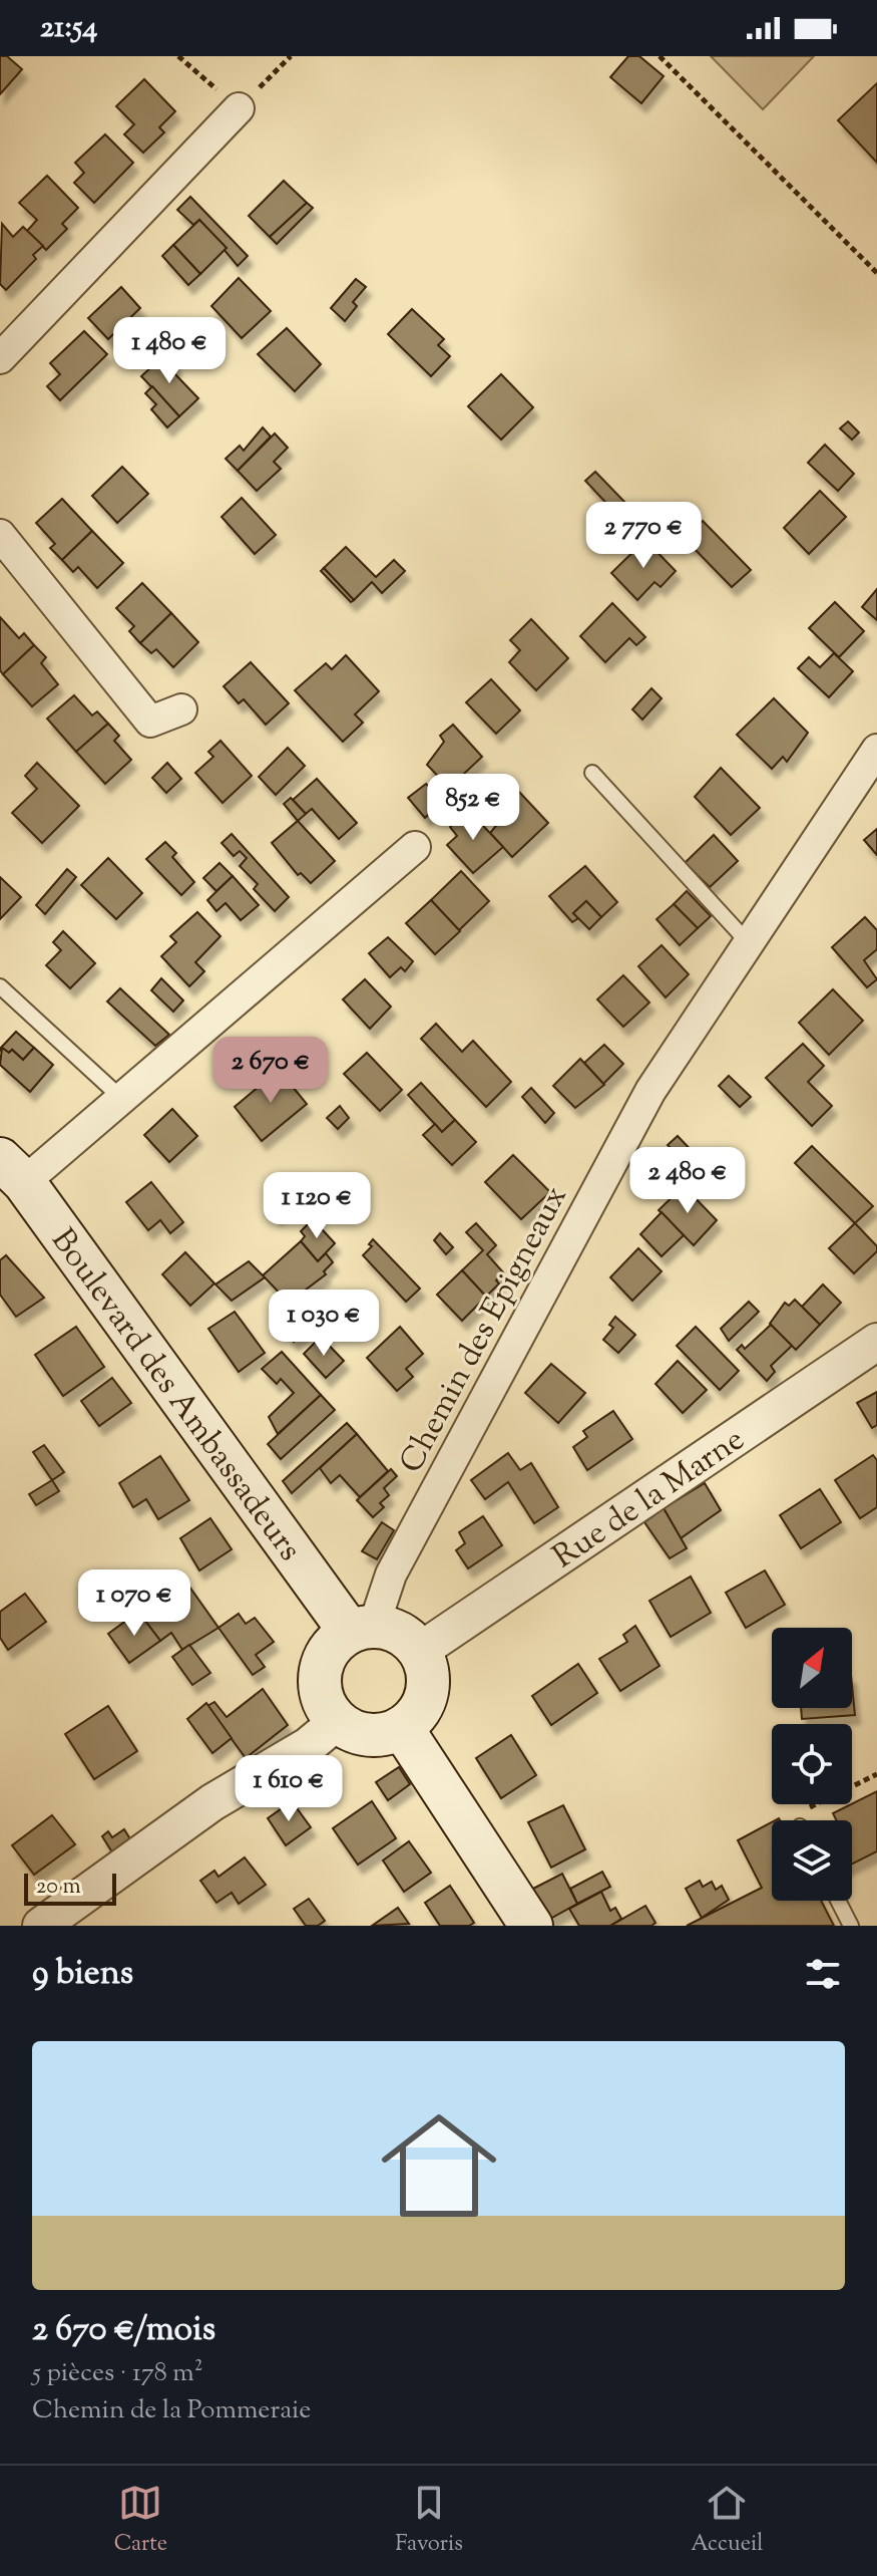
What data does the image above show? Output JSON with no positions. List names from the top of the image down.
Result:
{
  "streets": {
    "main road": ["Boulevard des Ambassadeurs"],
    "street": ["Chemin des Epigneaux", "Rue de la Marne"]
  },
  "crossings": [
    ["Chemin des Epigneaux", "Boulevard des Ambassadeurs"],
    ["Chemin des Epigneaux", "Rue de la Marne"],
    ["Boulevard des Ambassadeurs", "Rue de la Marne"]
  ],
  "scale_bar": "20 m",
  "north": "top right",
  "page": {
    "status": "21:54",
    "price": [
      "1 480 €",
      "2 770 €",
      "852 €",
      "2 670 €",
      "2 480 €",
      "1 120 €",
      "1 030 €",
      "1 070 €",
      "1 610 €"
    ],
    "scale": "20 m",
    "heading": "9 biens",
    "list": [
      {
        "name": "2 670 €/mois",
        "note": "5 pièces · 178 m² · Chemin de la Pommeraie"
      }
    ],
    "tabs": ["Carte", "Favoris", "Accueil"]
  }
}
